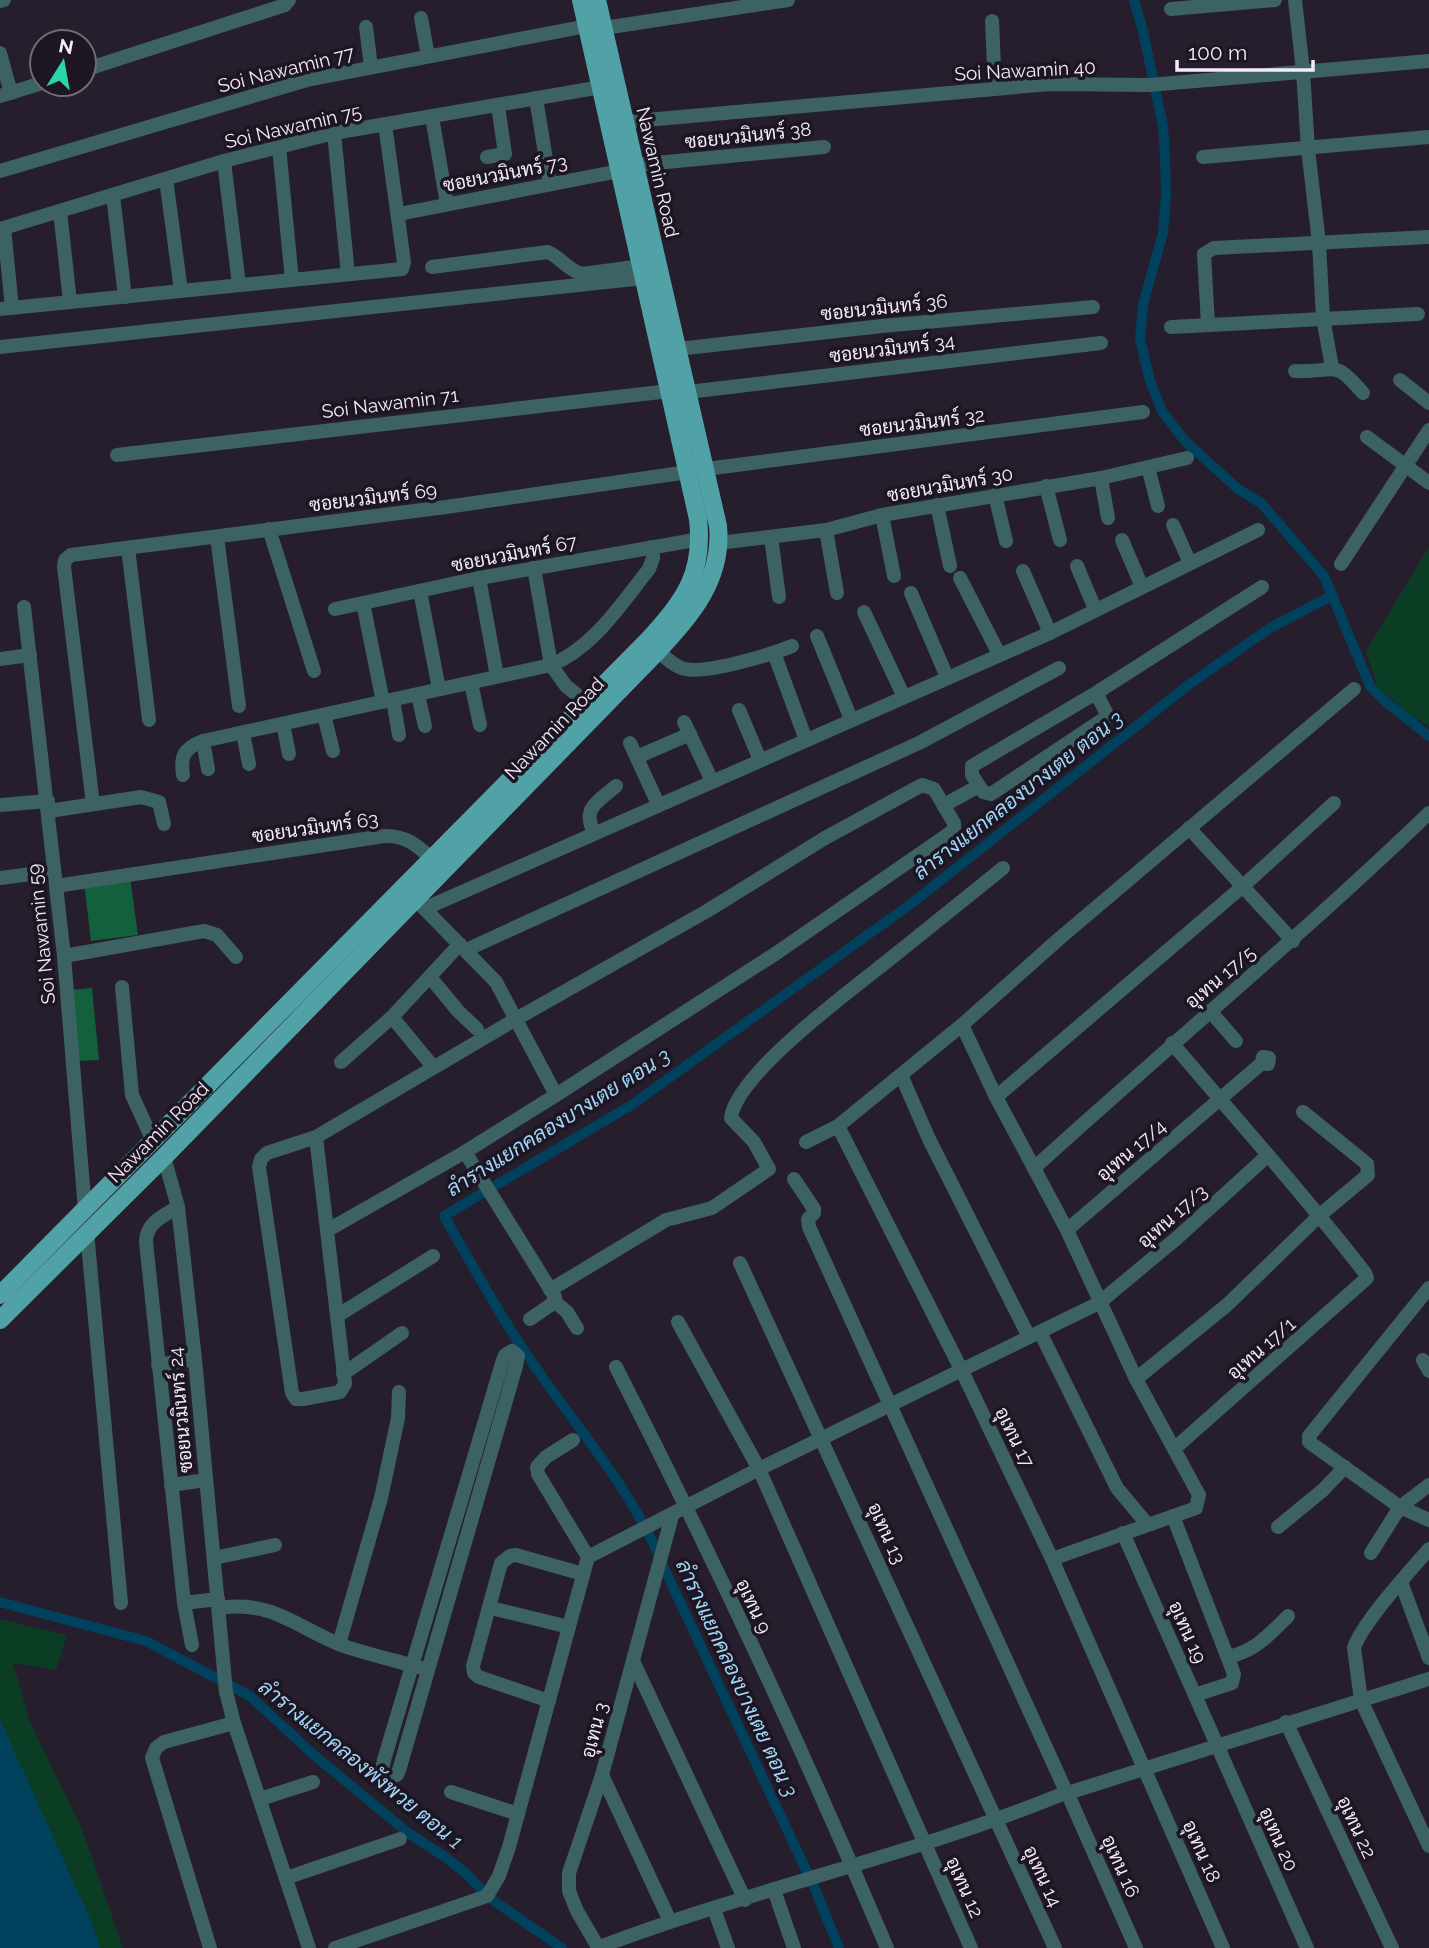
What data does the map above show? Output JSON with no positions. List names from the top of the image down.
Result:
{
  "streets": {
    "main road": ["Nawamin Road"],
    "street": [
      "Soi Nawamin 77",
      "Soi Nawamin 40",
      "Soi Nawamin 75",
      "ซอยนวมินทร์ 38",
      "ซอยนวมินทร์ 73",
      "ซอยนวมินทร์ 36",
      "ซอยนวมินทร์ 34",
      "Soi Nawamin 71",
      "ซอยนวมินทร์ 32",
      "ซอยนวมินทร์ 30",
      "ซอยนวมินทร์ 69",
      "ซอยนวมินทร์ 67",
      "ซอยนวมินทร์ 63",
      "Soi Nawamin 59",
      "อุเทน 17/5",
      "อุเทน 17/4",
      "อุเทน 17/3",
      "อุเทน 17/1",
      "ซอยนวมินทร์ 24",
      "อุเทน 17",
      "อุเทน 13",
      "อุเทน 9",
      "อุเทน 19",
      "อุเทน 3",
      "อุเทน 22",
      "อุเทน 20",
      "อุเทน 18",
      "อุเทน 16",
      "อุเทน 14",
      "อุเทน 12"
    ]
  },
  "crossings": [
    ["Soi Nawamin 77", "Nawamin Road"],
    ["Soi Nawamin 40", "Nawamin Road"],
    ["Soi Nawamin 75", "Nawamin Road"],
    ["ซอยนวมินทร์ 38", "Nawamin Road"],
    ["ซอยนวมินทร์ 38", "ซอยนวมินทร์ 73"],
    ["Nawamin Road", "ซอยนวมินทร์ 73"],
    ["Nawamin Road", "ซอยนวมินทร์ 36"],
    ["Nawamin Road", "ซอยนวมินทร์ 34"],
    ["Nawamin Road", "Soi Nawamin 71"],
    ["Nawamin Road", "ซอยนวมินทร์ 32"],
    ["Nawamin Road", "ซอยนวมินทร์ 30"],
    ["Nawamin Road", "ซอยนวมินทร์ 69"],
    ["Nawamin Road", "ซอยนวมินทร์ 67"],
    ["Nawamin Road", "ซอยนวมินทร์ 63"],
    ["Nawamin Road", "Soi Nawamin 59"],
    ["Nawamin Road", "ซอยนวมินทร์ 24"],
    ["ซอยนวมินทร์ 63", "Soi Nawamin 59"],
    ["อุเทน 17/3", "อุเทน 17"],
    ["อุเทน 17/3", "อุเทน 13"],
    ["อุเทน 17/3", "อุเทน 9"],
    ["อุเทน 17/3", "อุเทน 3"],
    ["อุเทน 17/3", "อุเทน 16"],
    ["อุเทน 17/3", "อุเทน 12"],
    ["อุเทน 17", "อุเทน 18"],
    ["อุเทน 13", "อุเทน 14"],
    ["อุเทน 19", "อุเทน 20"]
  ],
  "water": ["ลำรางแยกคลองบางเตย ตอน 3", "ลำรางแยกคลองพังพวย ตอน 1"],
  "scale_bar": "100 m",
  "north": "top"
}
